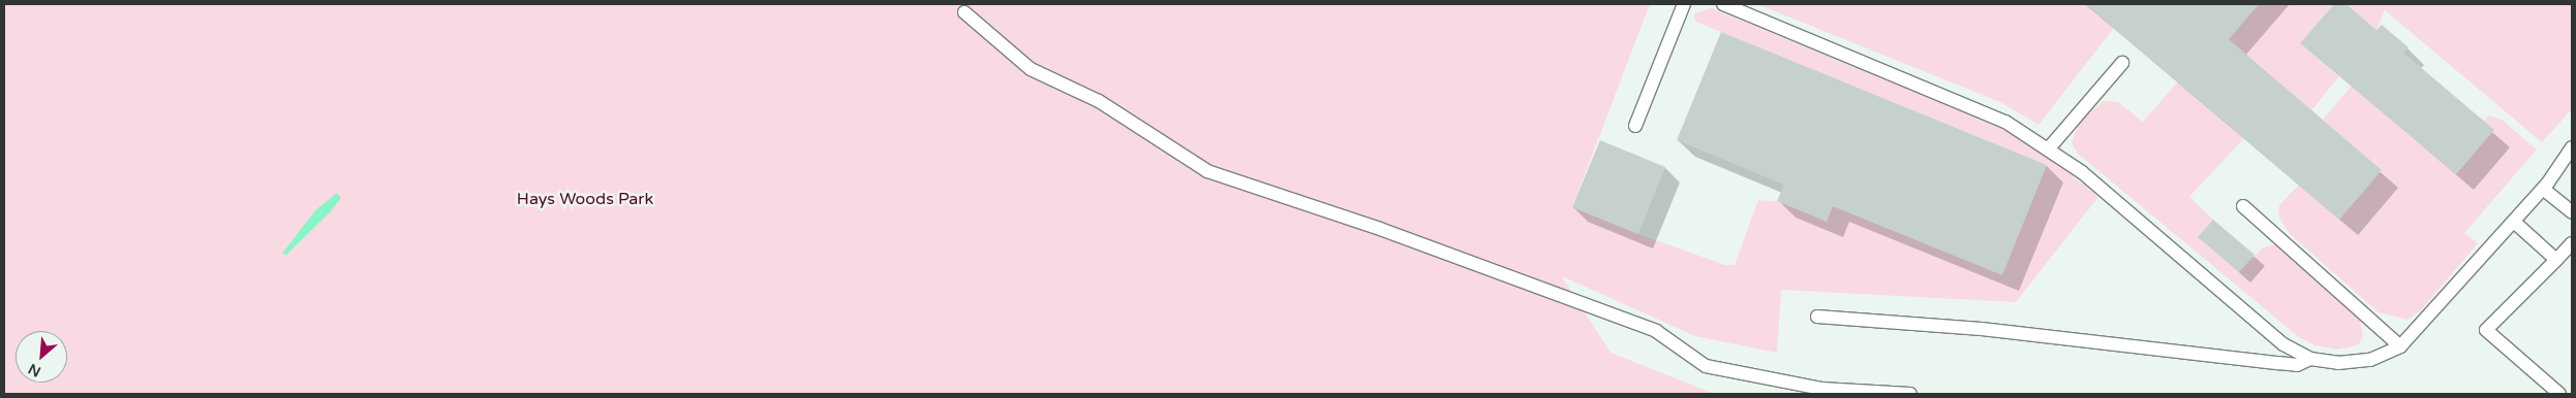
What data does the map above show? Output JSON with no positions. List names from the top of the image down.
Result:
{
  "parks": ["Hays Woods Park"],
  "north": "bottom left"
}
